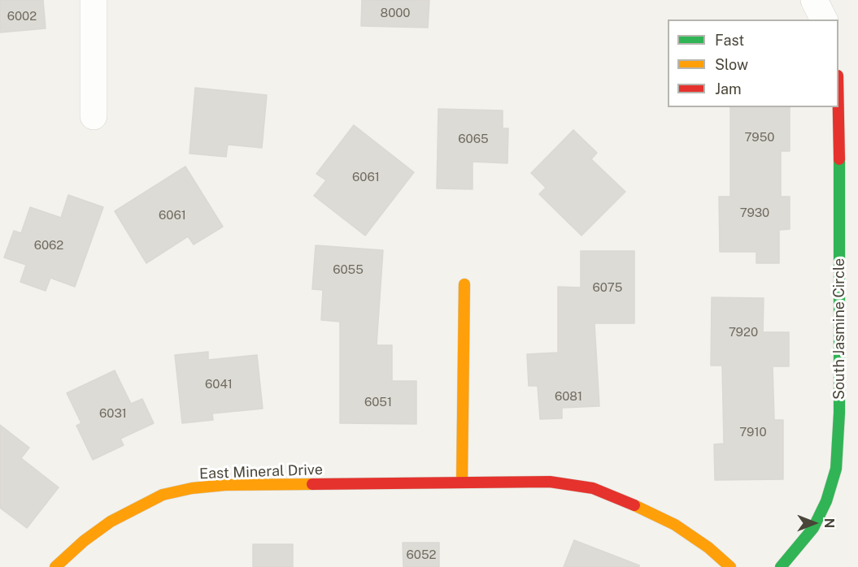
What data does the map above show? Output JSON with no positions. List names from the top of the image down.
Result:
{
  "streets": {
    "street": ["South Jasmine Circle", "East Mineral Drive"]
  },
  "house_numbers": [
    "8000",
    "6002",
    "7950",
    "6065",
    "6061",
    "7930",
    "6061",
    "6062",
    "6055",
    "6075",
    "7920",
    "6041",
    "6081",
    "6051",
    "6031",
    "7910",
    "6052"
  ],
  "legend": ["Fast", "Slow", "Jam"],
  "north": "right"
}
